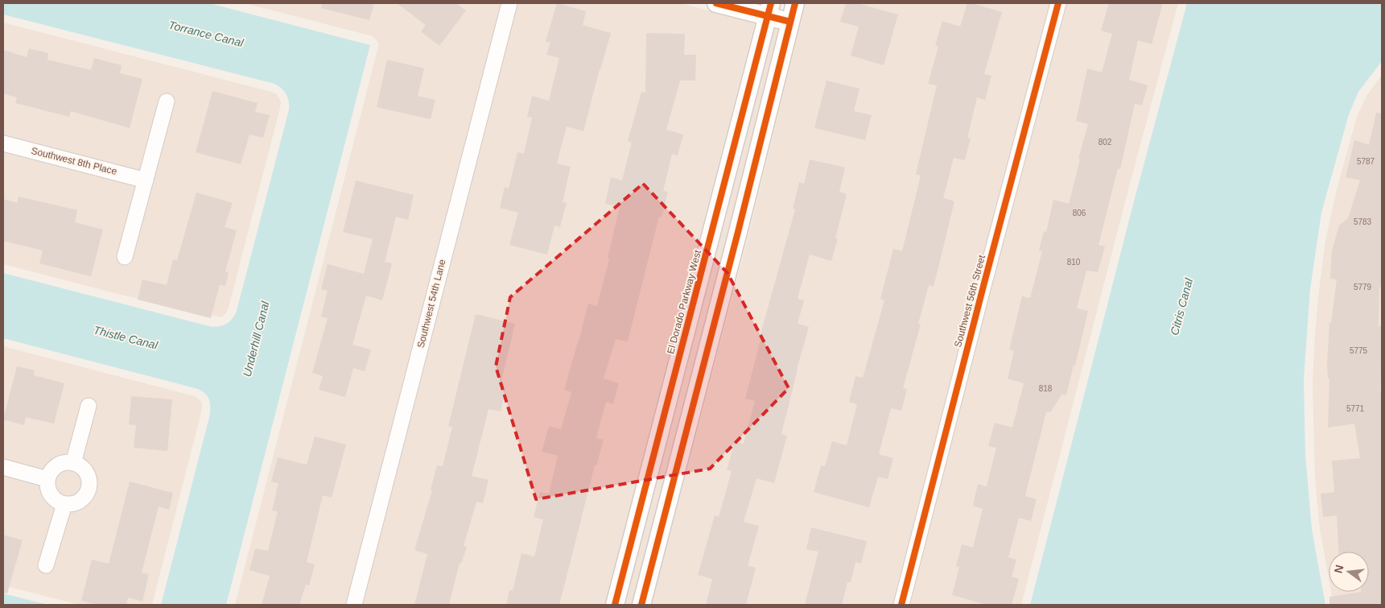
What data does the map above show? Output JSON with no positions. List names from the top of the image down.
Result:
{
  "streets": {
    "street": [
      "Southwest 8th Place",
      "Southwest 56th Street",
      "El Dorado Parkway West",
      "Southwest 54th Lane"
    ]
  },
  "water": [
    "Torrance Canal",
    "Citris Canal",
    "Thistle Canal",
    "Underhill Canal"
  ],
  "house_numbers": [
    "802",
    "5787",
    "806",
    "5783",
    "810",
    "5779",
    "5775",
    "818",
    "5771"
  ],
  "north": "left"
}
